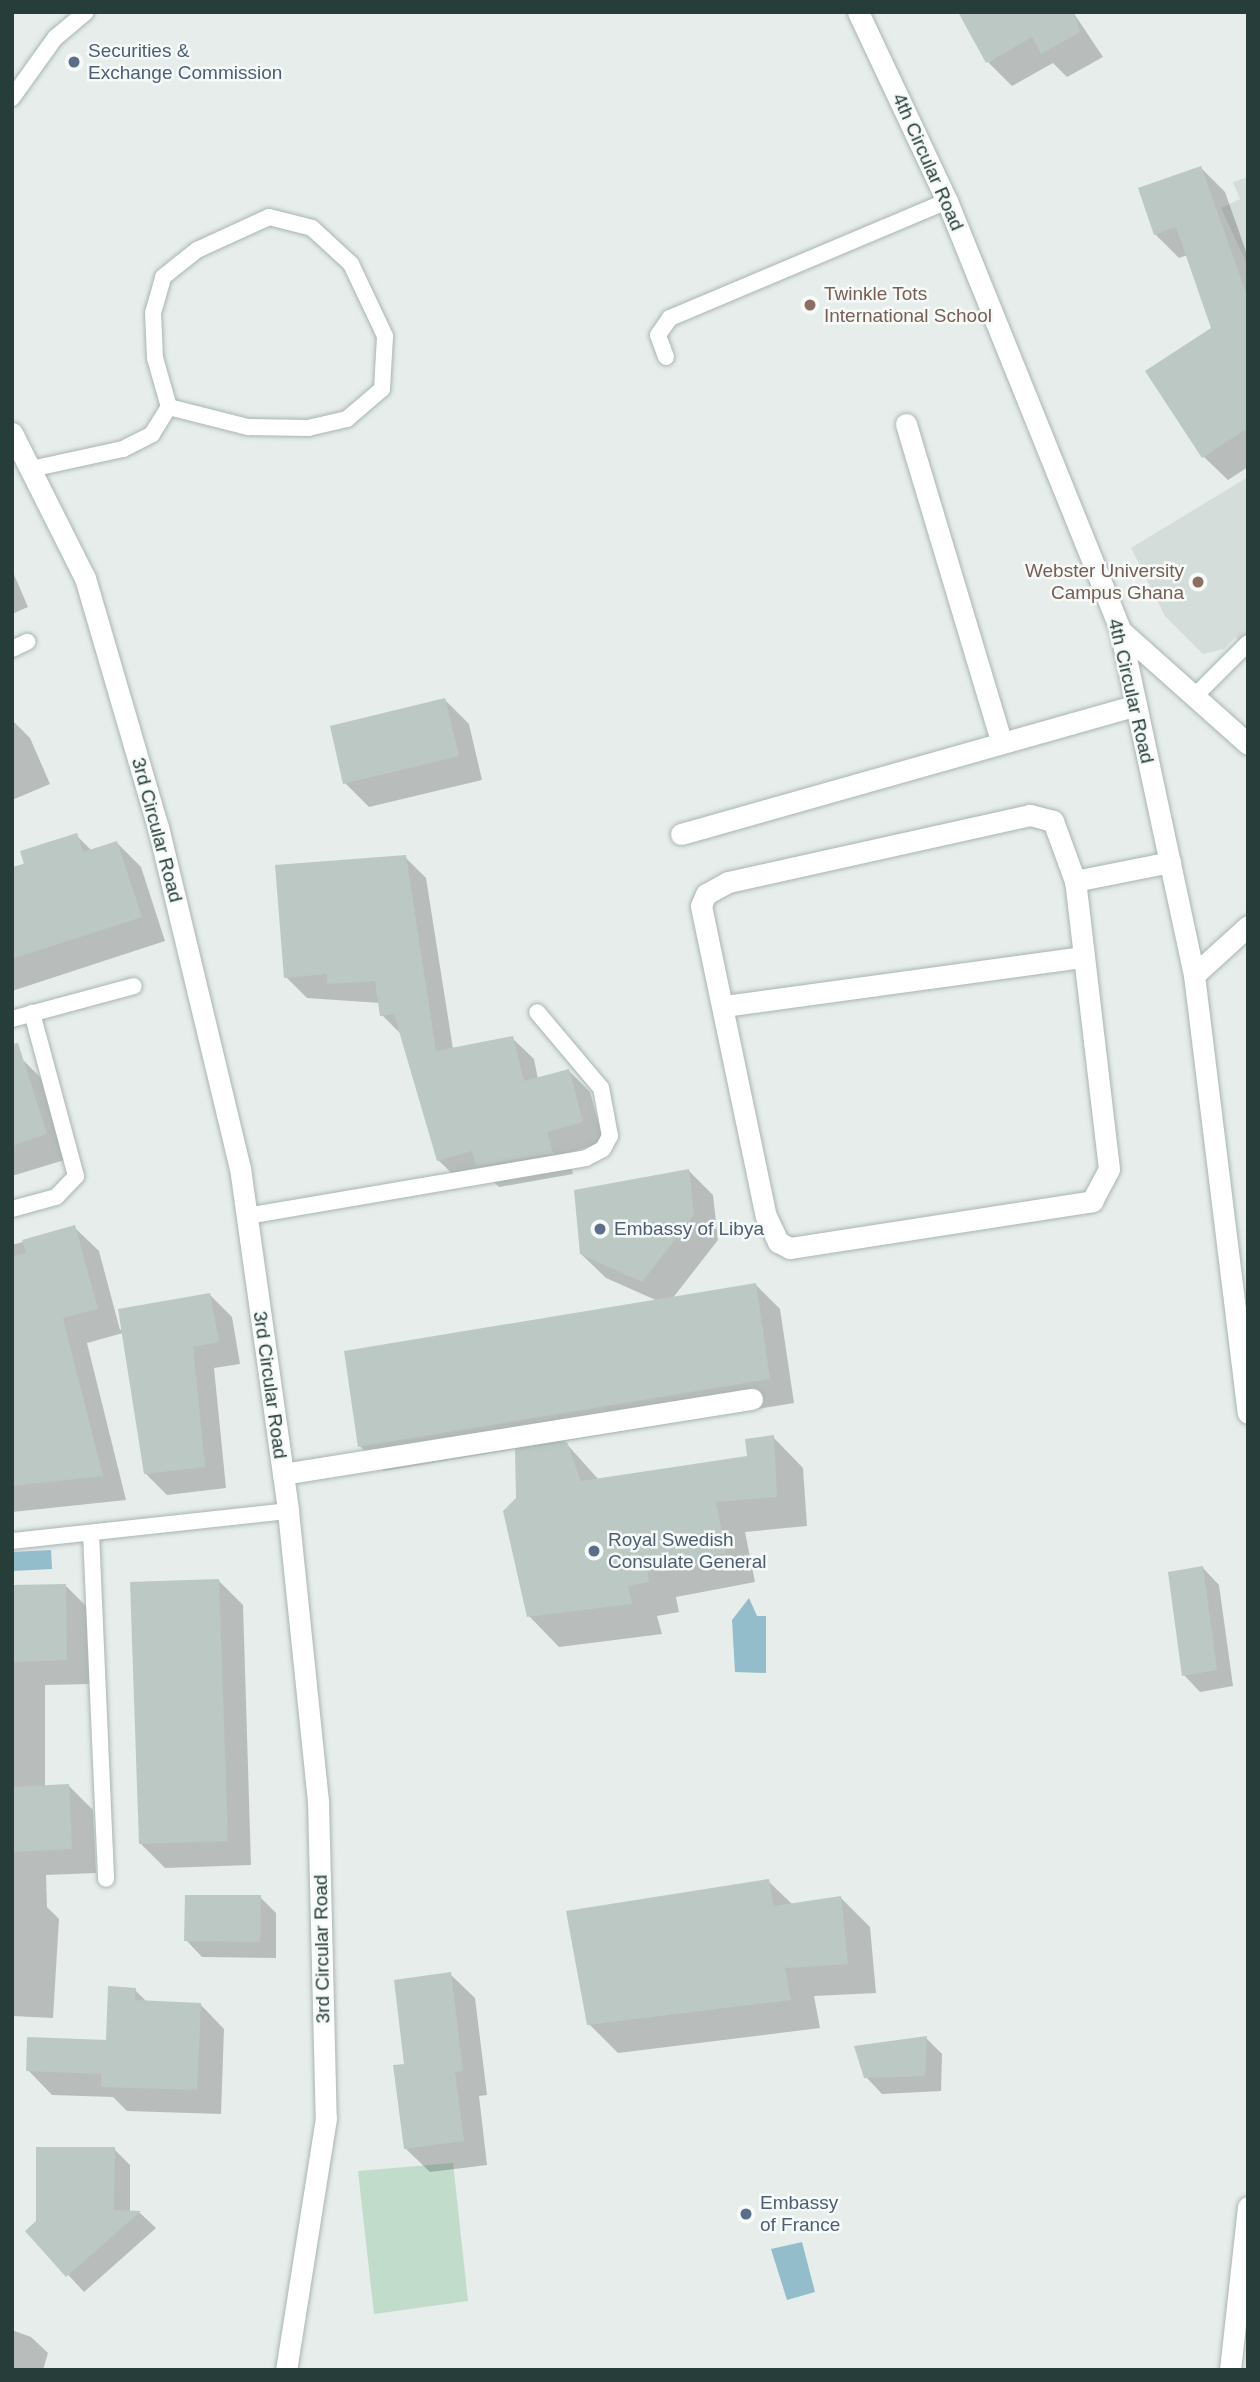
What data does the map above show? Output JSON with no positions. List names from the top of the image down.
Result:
{
  "streets": {
    "street": ["4th Circular Road", "3rd Circular Road"]
  },
  "places": [
    "Securities & Exchange Commission",
    "Twinkle Tots International School",
    "Webster University Campus Ghana",
    "Embassy of Libya",
    "Royal Swedish Consulate General",
    "Embassy of France"
  ]
}
